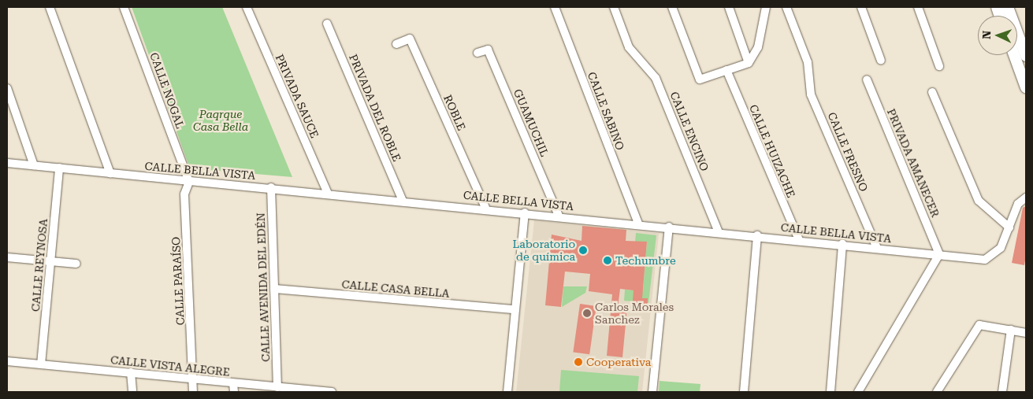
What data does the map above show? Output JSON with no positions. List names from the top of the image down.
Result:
{
  "streets": {
    "street": [
      "CALLE NOGAL",
      "PRIVADA SAUCE",
      "PRIVADA DEL ROBLE",
      "CALLE SABINO",
      "ROBLE",
      "GUAMUCHIL",
      "CALLE ENCINO",
      "CALLE HUIZACHE",
      "CALLE FRESNO",
      "PRIVADA AMANECER",
      "CALLE BELLA VISTA",
      "CALLE REYNOSA",
      "CALLE PARAÍSO",
      "CALLE AVENIDA DEL EDÉN",
      "CALLE CASA BELLA",
      "CALLE VISTA ALEGRE"
    ]
  },
  "crossings": [
    ["CALLE NOGAL", "CALLE BELLA VISTA"],
    ["CALLE NOGAL", "CALLE PARAÍSO"],
    ["PRIVADA SAUCE", "CALLE BELLA VISTA"],
    ["PRIVADA DEL ROBLE", "CALLE BELLA VISTA"],
    ["CALLE SABINO", "CALLE BELLA VISTA"],
    ["ROBLE", "CALLE BELLA VISTA"],
    ["GUAMUCHIL", "CALLE BELLA VISTA"],
    ["CALLE ENCINO", "CALLE BELLA VISTA"],
    ["CALLE HUIZACHE", "CALLE BELLA VISTA"],
    ["CALLE FRESNO", "CALLE BELLA VISTA"],
    ["PRIVADA AMANECER", "CALLE BELLA VISTA"],
    ["CALLE BELLA VISTA", "CALLE REYNOSA"],
    ["CALLE BELLA VISTA", "CALLE PARAÍSO"],
    ["CALLE BELLA VISTA", "CALLE AVENIDA DEL EDÉN"],
    ["CALLE REYNOSA", "CALLE VISTA ALEGRE"],
    ["CALLE PARAÍSO", "CALLE VISTA ALEGRE"],
    ["CALLE AVENIDA DEL EDÉN", "CALLE CASA BELLA"],
    ["CALLE AVENIDA DEL EDÉN", "CALLE VISTA ALEGRE"]
  ],
  "parks": ["Paqrque Casa Bella"],
  "places": [
    "Laboratorio de química",
    "Techumbre",
    "Carlos Morales Sanchez",
    "Cooperativa"
  ],
  "north": "left"
}
